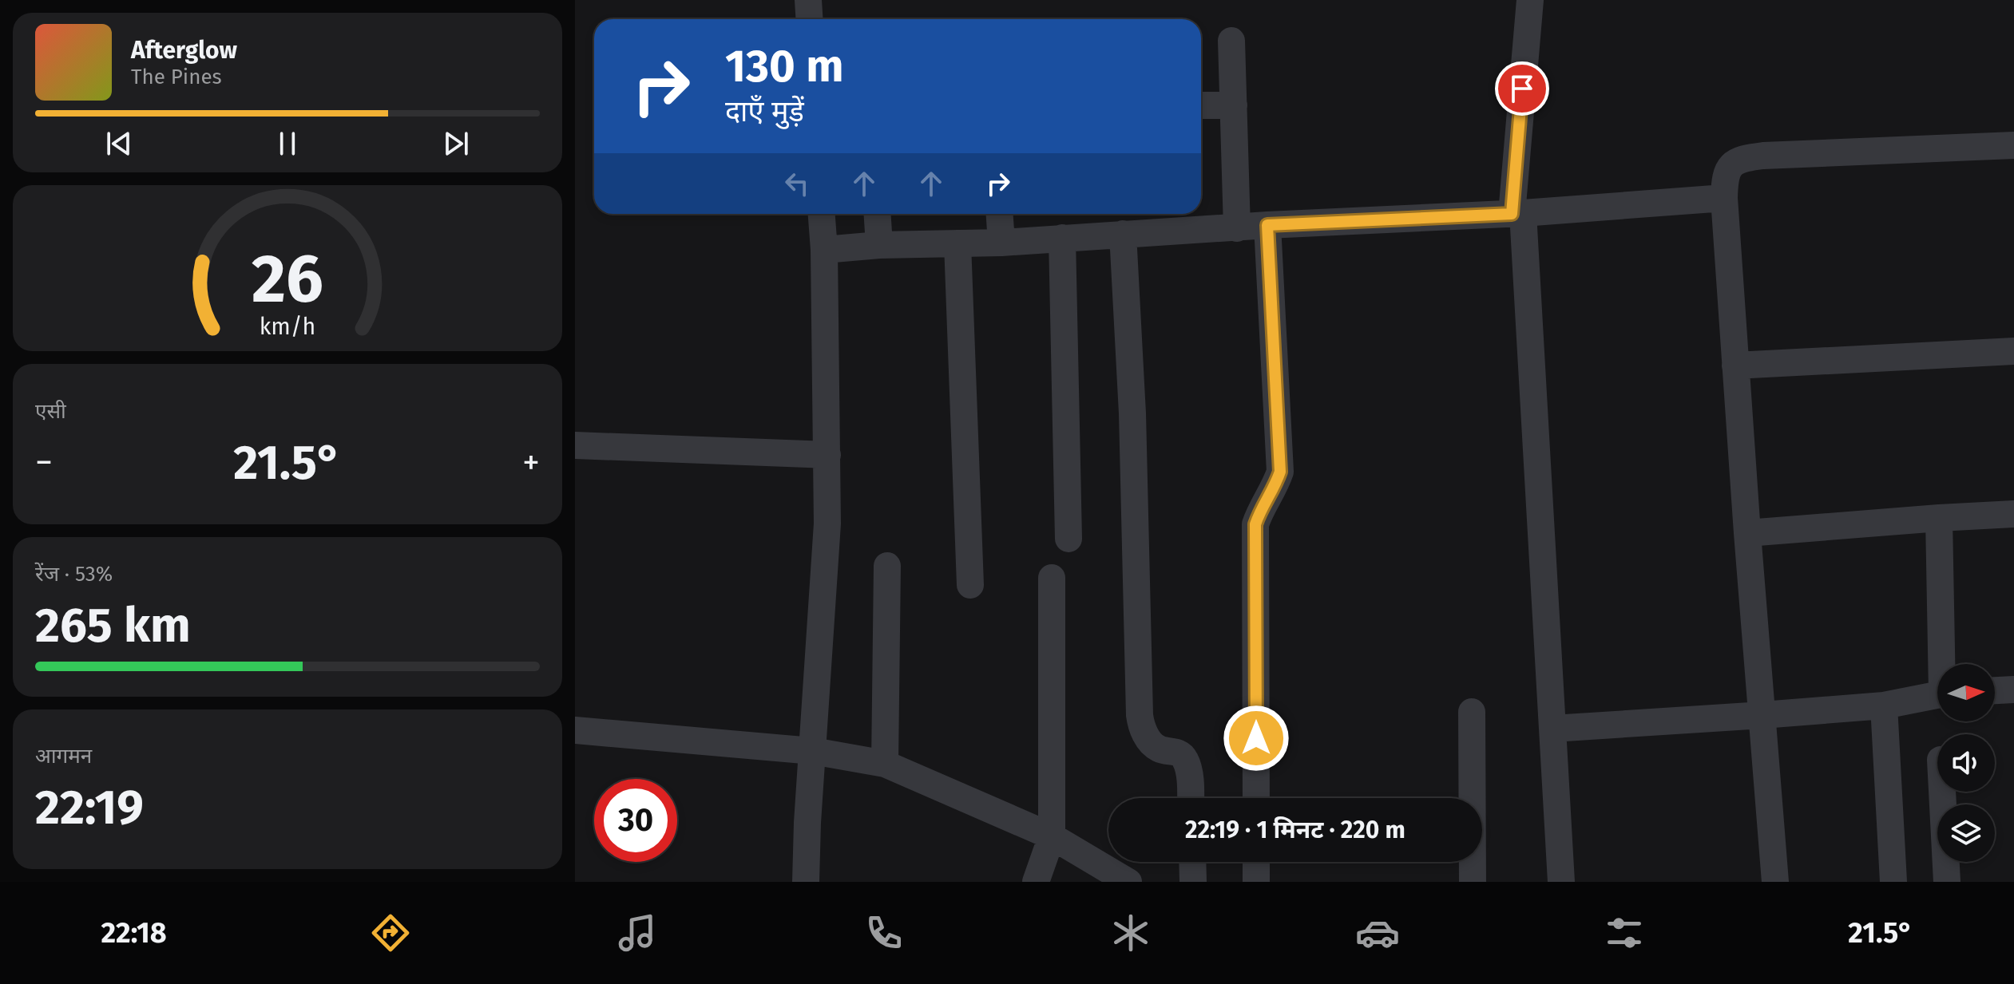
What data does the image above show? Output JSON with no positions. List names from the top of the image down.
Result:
{
  "north": "right",
  "page": {
    "turn": ["130 m", "दाएँ मुड़ें"],
    "song": ["Afterglow", "The Pines"],
    "tile": [
      "एसी",
      ["रेंज · 53%", "265 km"],
      ["आगमन", "22:19"]
    ],
    "heat": ["−", "21.5°", "+"],
    "limit": "30",
    "trip": "22:19 · 1 मिनट · 220 m",
    "tabs": ["22:18", "21.5°"],
    "gauge": ["26", "km/h"]
  }
}
